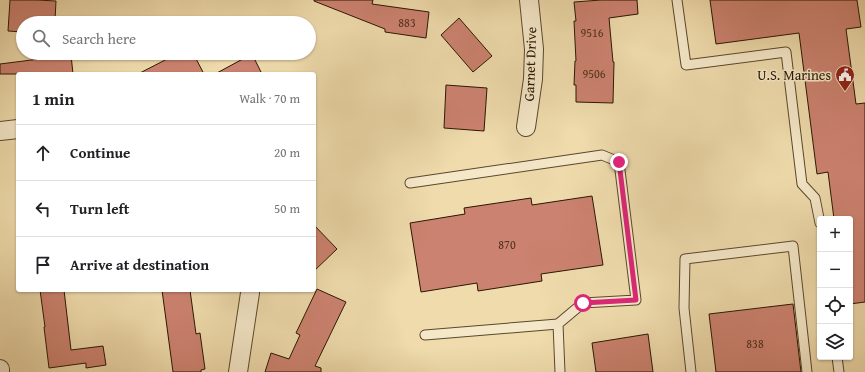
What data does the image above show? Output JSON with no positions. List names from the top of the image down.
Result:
{
  "streets": {
    "street": ["Garnet Drive"]
  },
  "places": {
    "public building": ["U.S. Marines"]
  },
  "house_numbers": [
    "883",
    "9516",
    "9506",
    "870",
    "838"
  ],
  "page": {
    "search": "Search here",
    "heading": ["1 min", "Walk · 70 m"],
    "list": [
      ["Continue", "20 m"],
      ["Turn left", "50 m"],
      "Arrive at destination"
    ],
    "map_buttons": ["+", "−"]
  }
}
